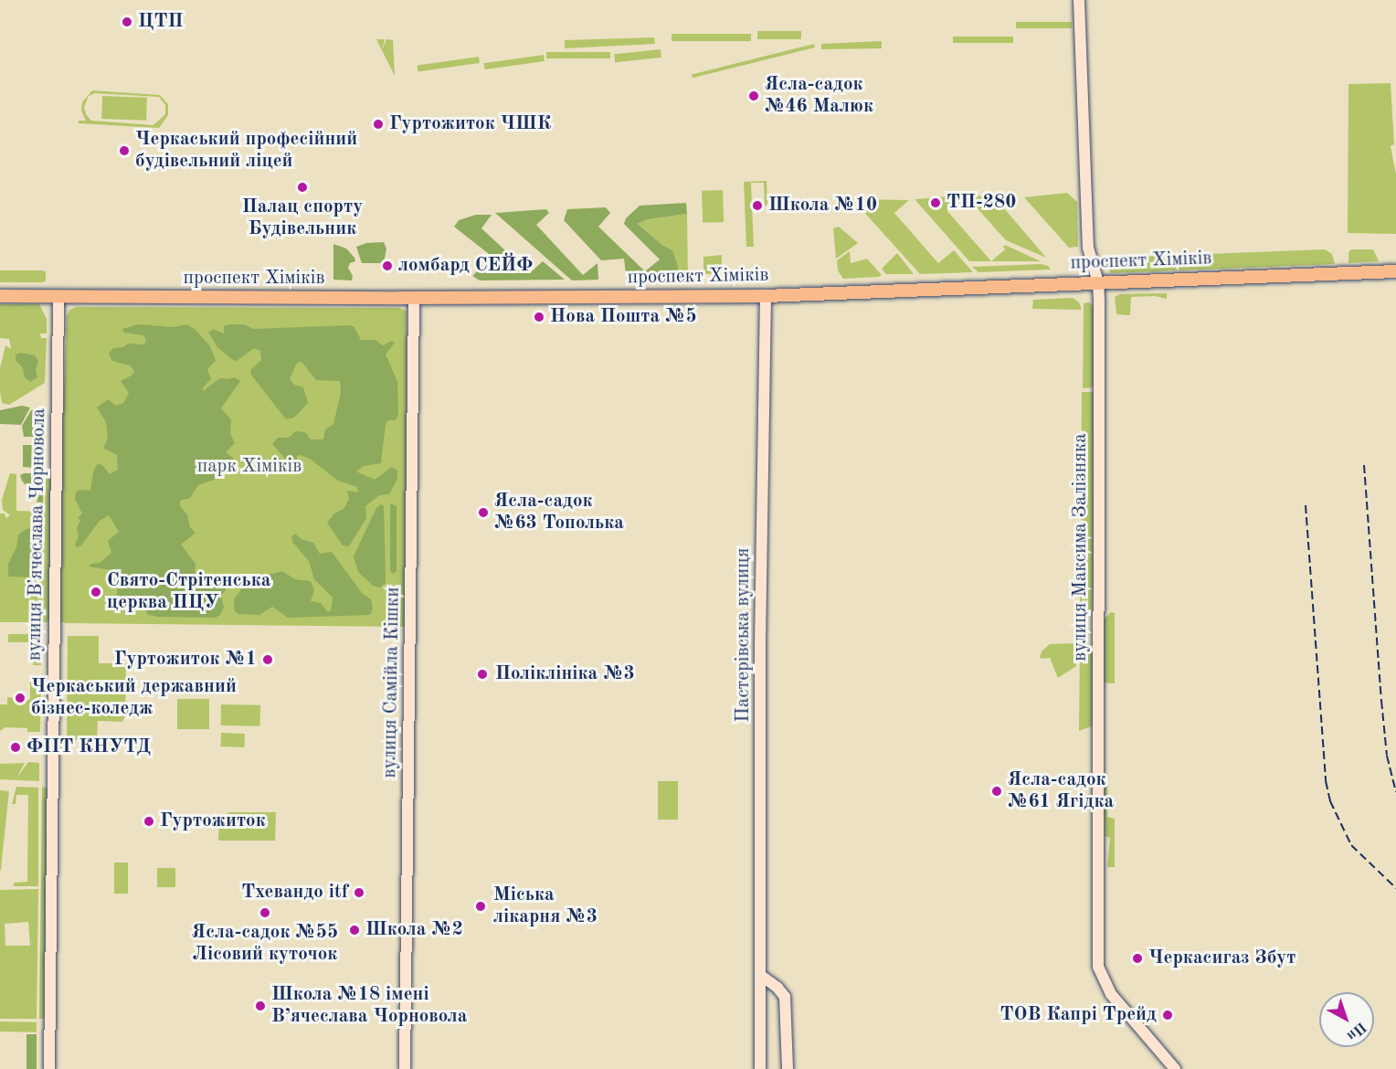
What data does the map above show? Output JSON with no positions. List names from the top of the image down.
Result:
{
  "streets": {
    "main road": [
      "проспект Хіміків",
      "вулиця Вʼячеслава Чорновола",
      "вулиця Максима Залізняка",
      "Пастерівська вулиця",
      "вулиця Самійла Кішки"
    ]
  },
  "crossings": [
    ["проспект Хіміків", "вулиця Вʼячеслава Чорновола"],
    ["проспект Хіміків", "вулиця Максима Залізняка"],
    ["проспект Хіміків", "Пастерівська вулиця"],
    ["проспект Хіміків", "вулиця Самійла Кішки"]
  ],
  "parks": ["парк Хіміків"],
  "places": [
    "ЦТП",
    "Ясла-садок №46 Малюк",
    "Гуртожиток ЧШК",
    "Черкаський професійний будівельний ліцей",
    "Палац спорту Будівельник",
    "ТП-280",
    "Школа №10",
    "ломбард СЕЙФ",
    "Нова Пошта №5",
    "Ясла-садок №63 Тополька",
    "Свято-Стрітенська церква ПЦУ",
    "Гуртожиток №1",
    "Поліклініка №3",
    "Черкаський державний бізнес-коледж",
    "ФІІТ КНУТД",
    "Ясла-садок №61 Ягідка",
    "Гуртожиток",
    "Тхевандо itf",
    "Міська лікарня №3",
    "Ясла-садок №55 Лісовий куточок",
    "Школа №2",
    "Черкасигаз Збут",
    "Школа №18 імені В’ячеслава Чорновола",
    "ТОВ Капрі Трейд"
  ],
  "north": "bottom right"
}
